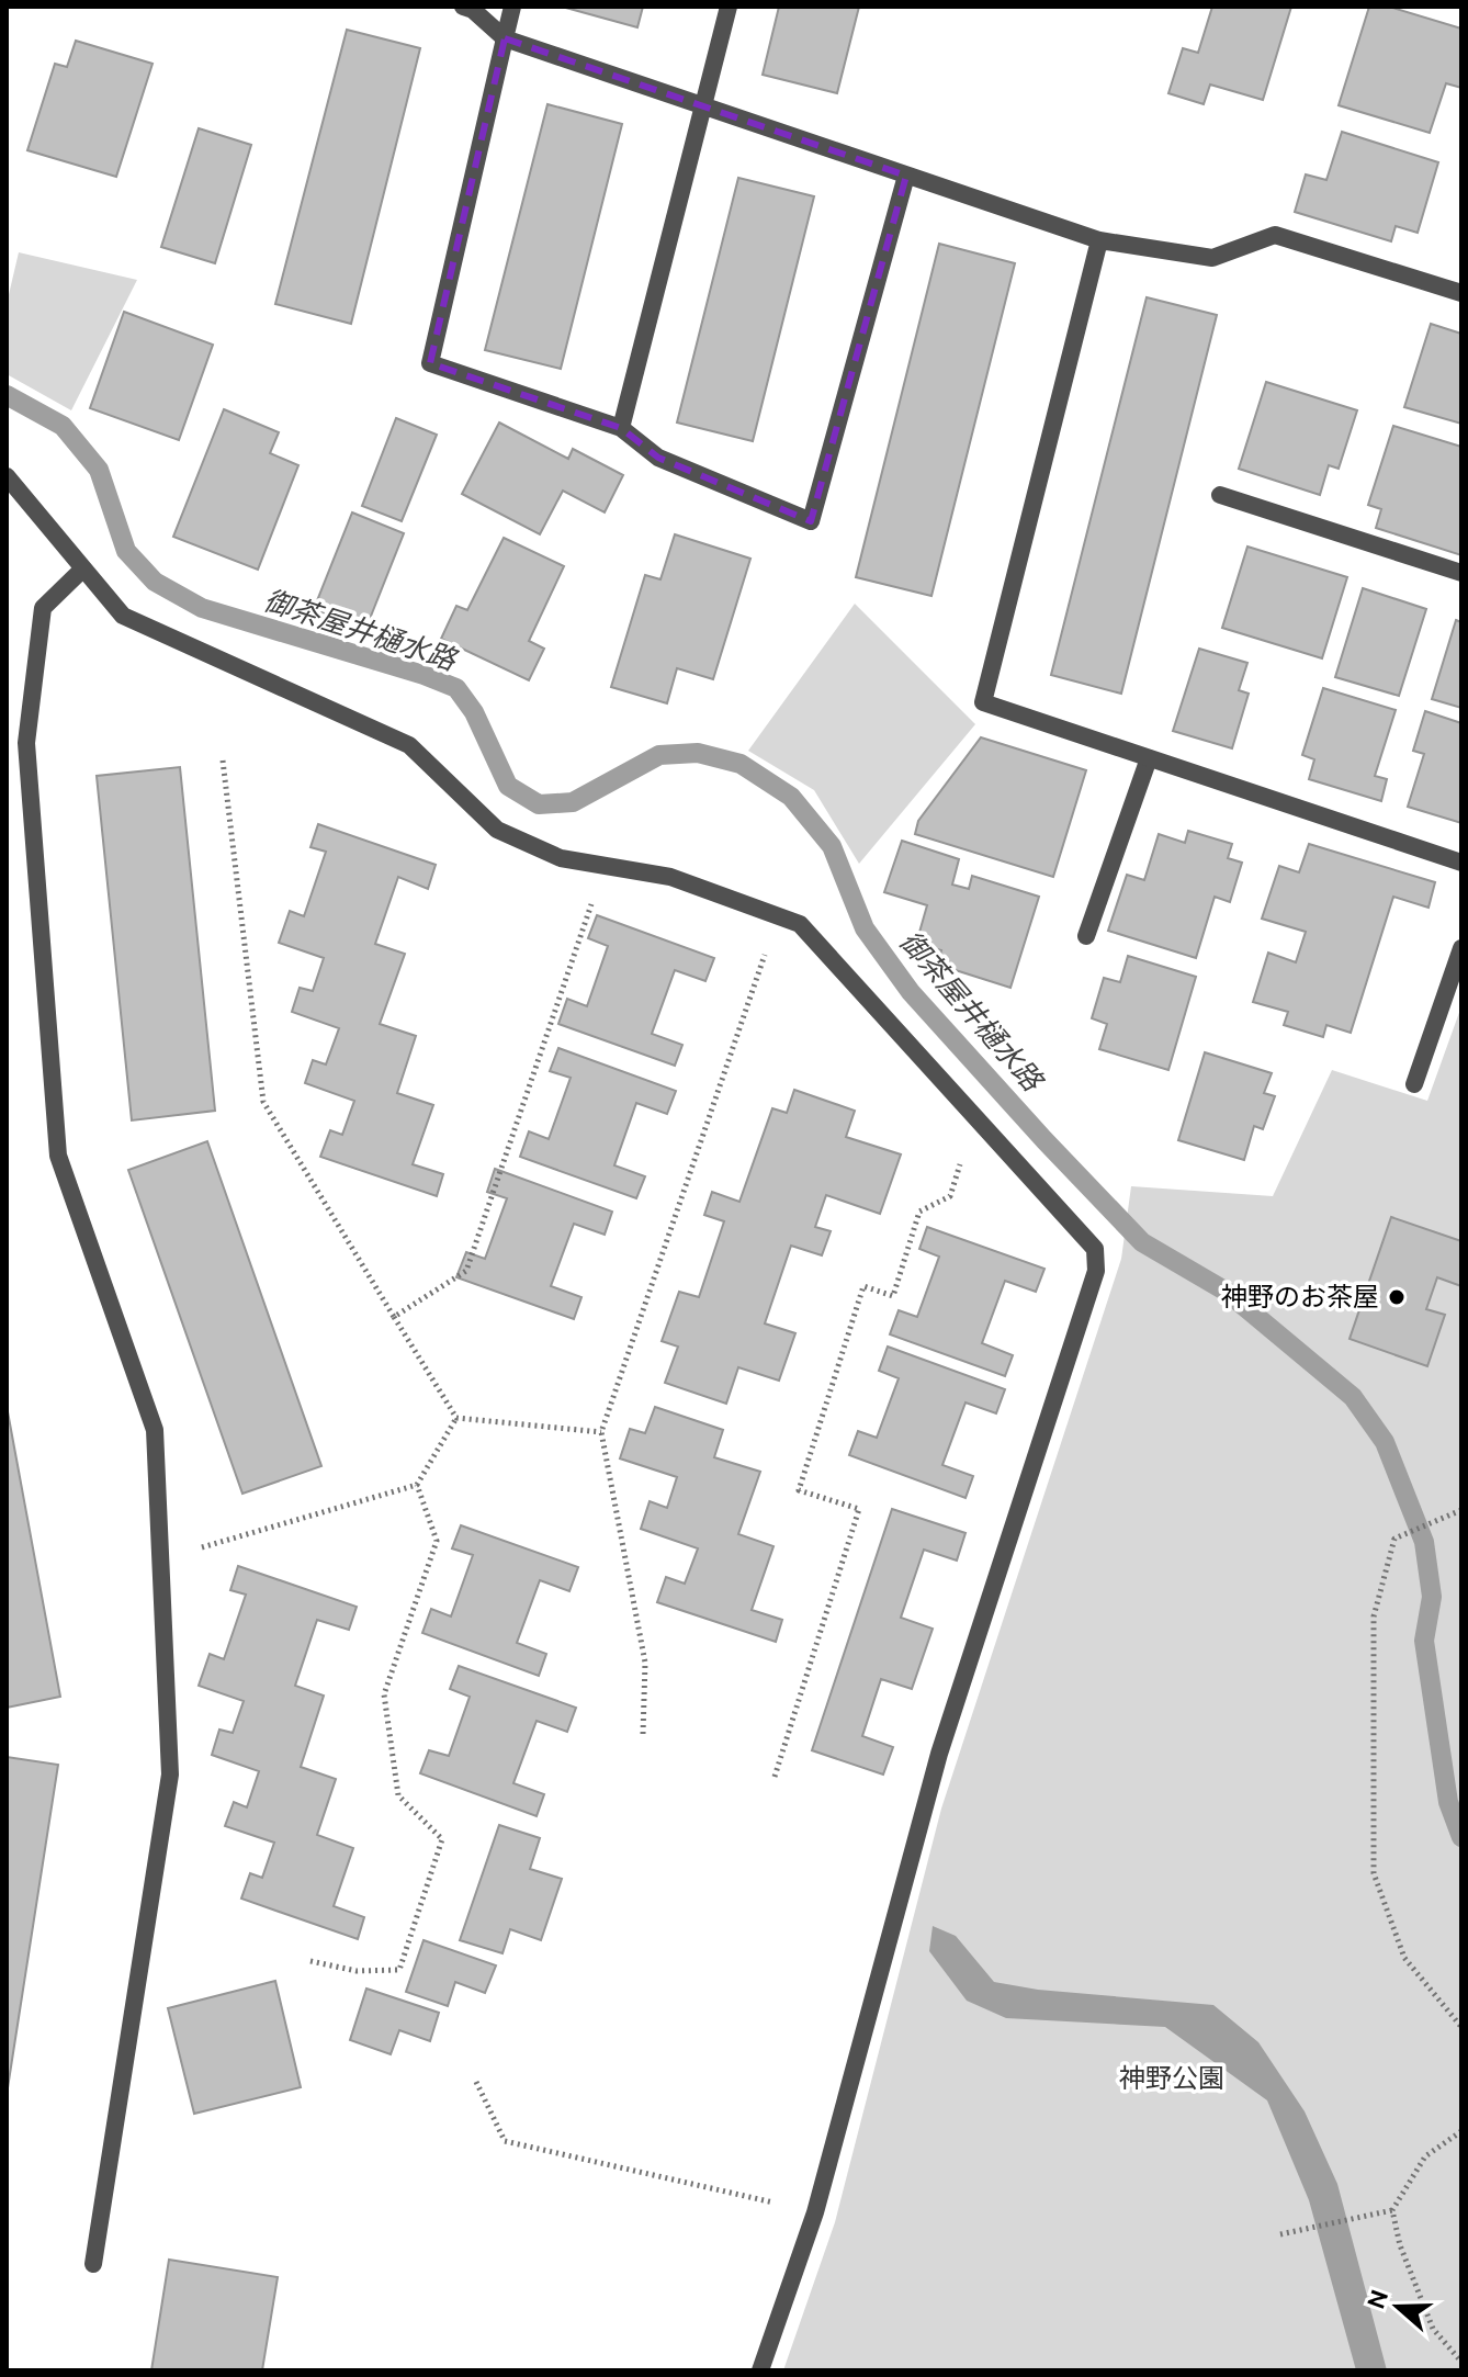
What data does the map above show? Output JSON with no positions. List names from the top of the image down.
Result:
{
  "water": ["御茶屋井樋水路"],
  "parks": ["神野公園"],
  "places": ["神野のお茶屋"],
  "north": "left"
}
